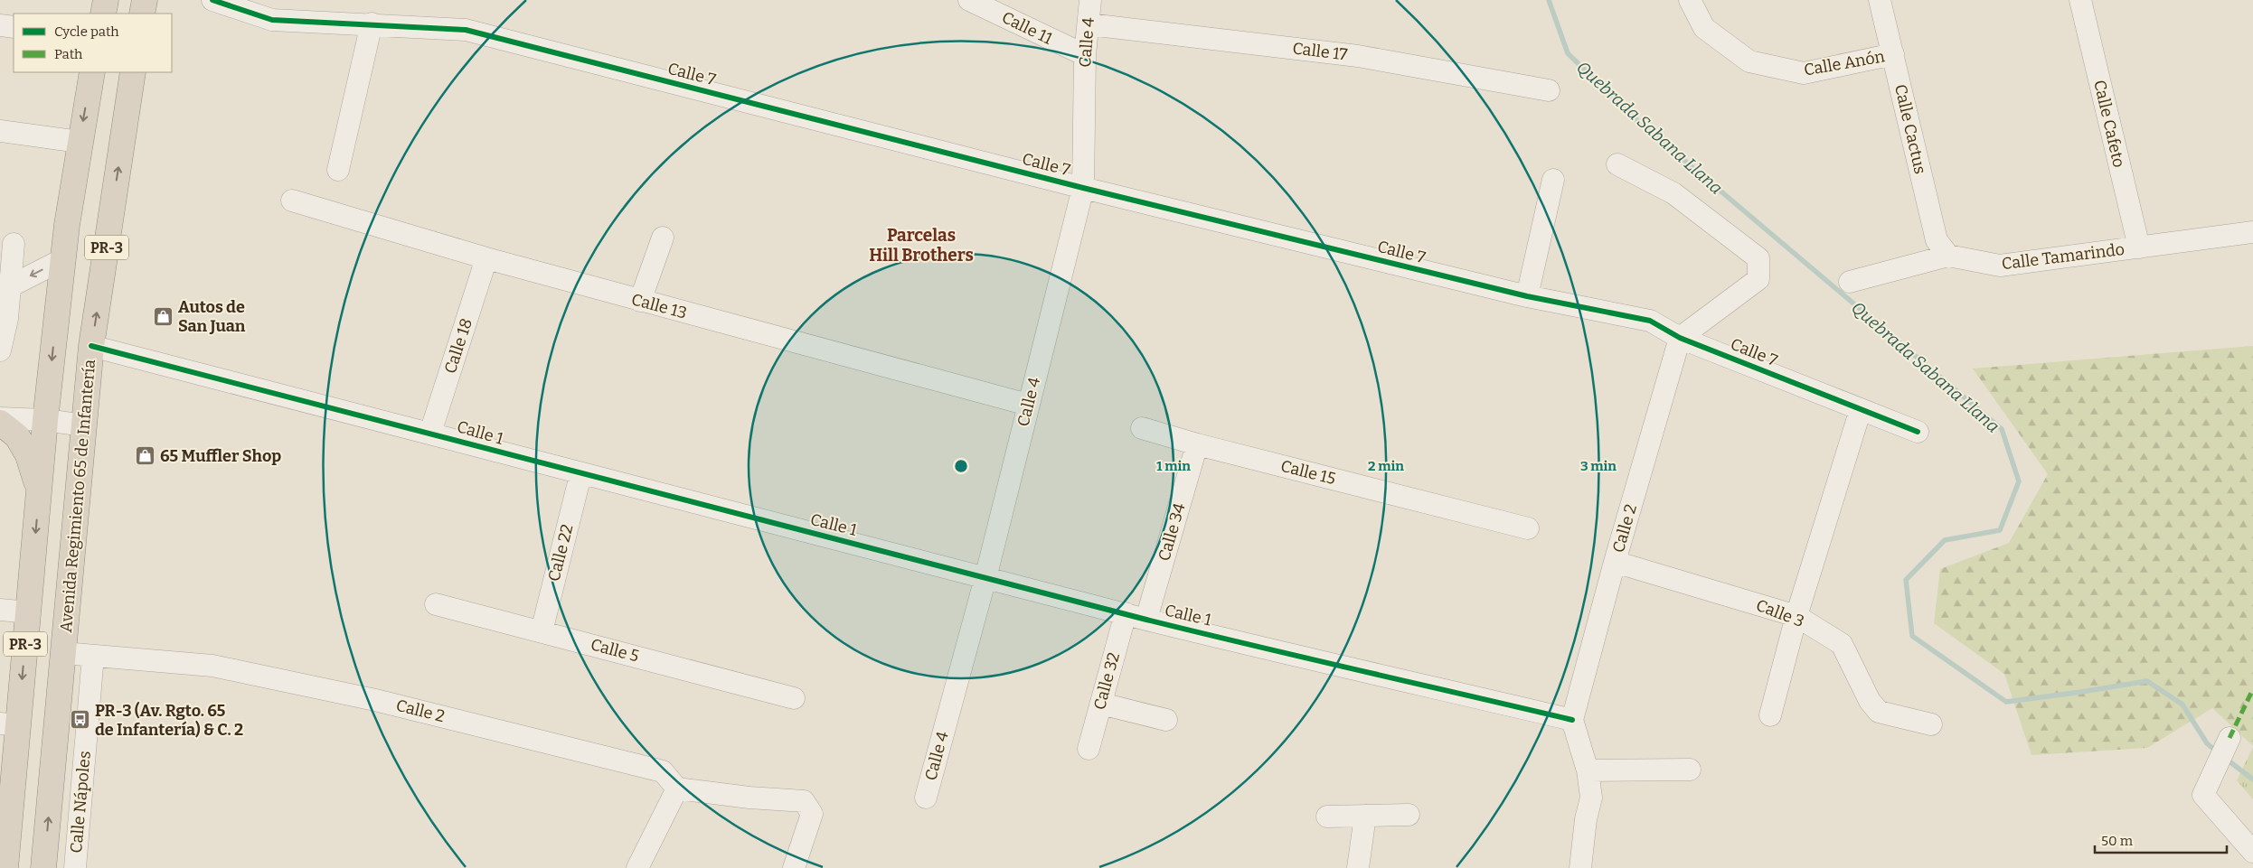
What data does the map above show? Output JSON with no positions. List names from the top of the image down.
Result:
{
  "streets": {
    "highway": ["PR-3", "Avenida Regimiento 65 de Infantería"],
    "street": [
      "Calle 11",
      "Calle 4",
      "Calle 17",
      "Calle Anón",
      "Calle 7",
      "Calle Cafeto",
      "Calle Cactus",
      "Calle Tamarindo",
      "Calle 13",
      "Calle 18",
      "Calle 1",
      "Calle 15",
      "Calle 2",
      "Calle 34",
      "Calle 22",
      "Calle 3",
      "Calle 5",
      "Calle 32",
      "Calle Nápoles"
    ]
  },
  "crossings": [
    ["Calle 11", "Calle 4"],
    ["Calle 4", "Calle 17"],
    ["Calle 4", "Calle 7"],
    ["Calle 4", "Calle 13"],
    ["Calle 4", "Calle 1"],
    ["Calle Anón", "Calle Cactus"],
    ["Calle 7", "Calle 2"],
    ["Calle Cafeto", "Calle Tamarindo"],
    ["Calle Cactus", "Calle Tamarindo"],
    ["Calle 13", "Calle 18"],
    ["Calle 18", "Calle 1"],
    ["Calle 1", "Avenida Regimiento 65 de Infantería"],
    ["Calle 1", "Calle 2"],
    ["Calle 1", "Calle 34"],
    ["Calle 1", "Calle 22"],
    ["Calle 1", "Calle 32"],
    ["Calle 15", "Calle 34"],
    ["Avenida Regimiento 65 de Infantería", "Calle 2"],
    ["Calle 2", "Calle 3"],
    ["Calle 2", "Calle Nápoles"],
    ["Calle 22", "Calle 5"]
  ],
  "districts": ["Parcelas Hill Brothers"],
  "water": ["Quebrada Sabana Llana"],
  "places": {
    "shop": ["Autos de San Juan", "65 Muffler Shop"],
    "bus stop": ["PR-3 (Av. Rgto. 65 de Infantería) & C. 2"]
  },
  "legend": ["Cycle path", "Path"],
  "scale_bar": "50 m",
  "rings": ["1 min", "2 min", "3 min"]
}
